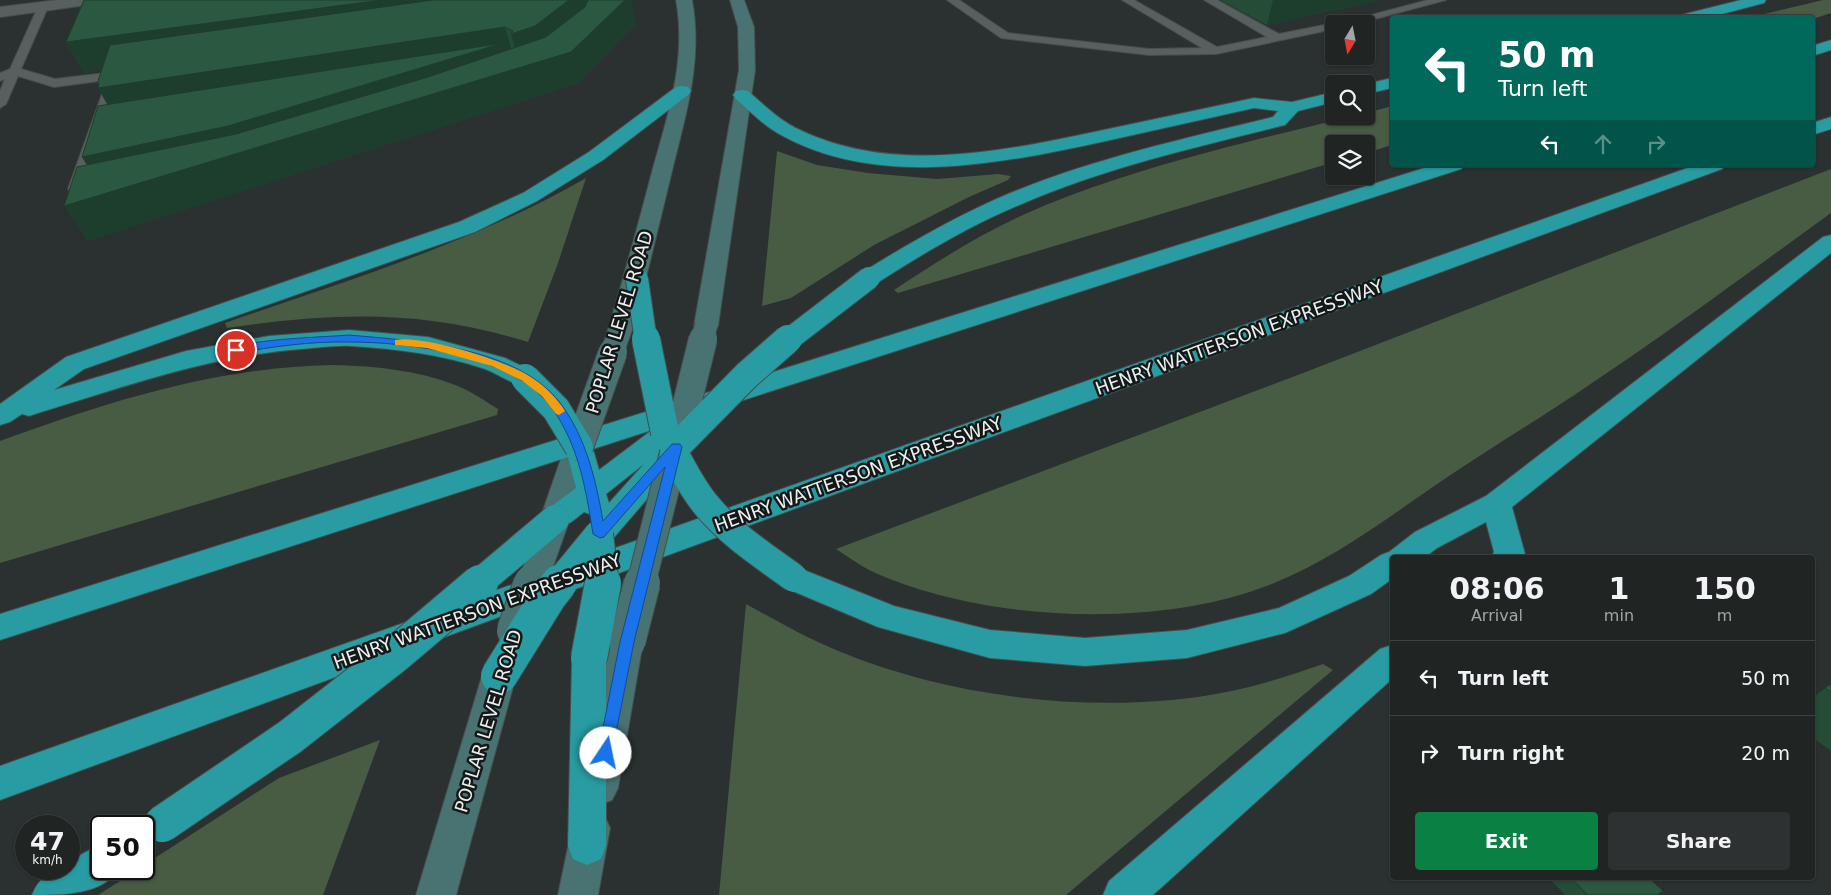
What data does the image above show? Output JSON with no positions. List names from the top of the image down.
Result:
{
  "streets": {
    "highway": ["HENRY WATTERSON EXPRESSWAY"],
    "main road": ["POPLAR LEVEL ROAD"]
  },
  "north": "bottom",
  "page": {
    "turn": ["50 m", "Turn left"],
    "eta": [
      "08:06",
      "Arrival",
      "1",
      "min",
      "150",
      "m"
    ],
    "list": [
      {
        "name": "Turn left",
        "value": "50 m"
      },
      {
        "name": "Turn right",
        "value": "20 m"
      }
    ],
    "buttons": ["Exit", "Share"],
    "speed": "47 km/h",
    "limit": "50"
  }
}
